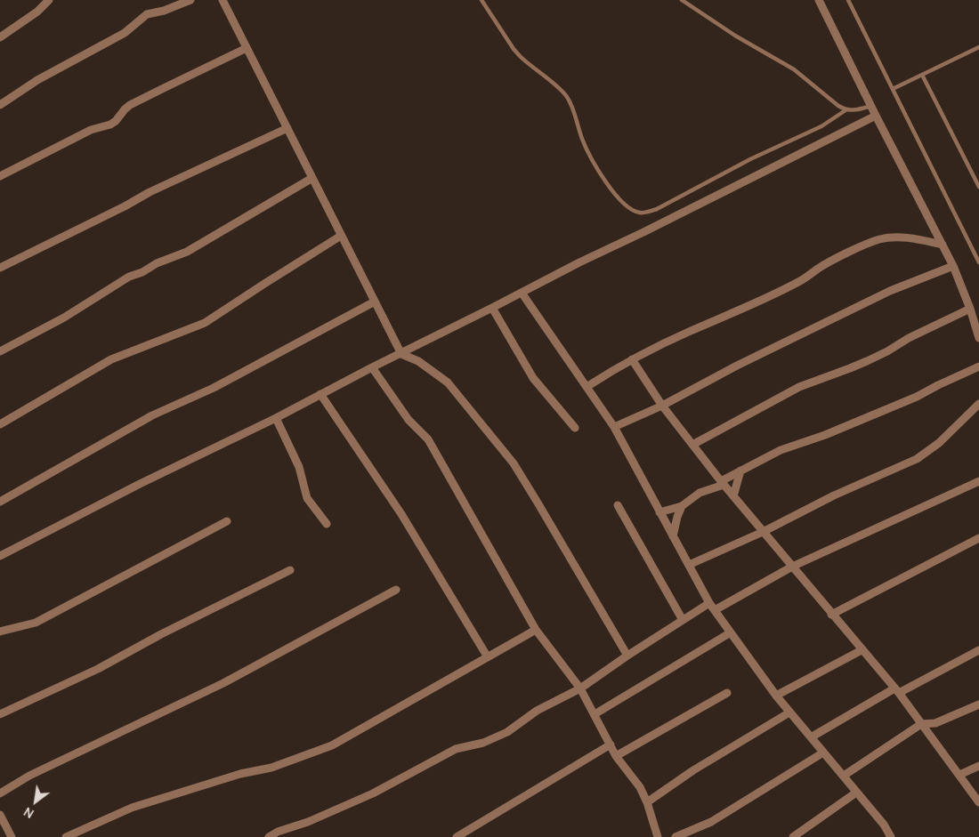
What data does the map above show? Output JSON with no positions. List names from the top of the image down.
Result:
{
  "north": "bottom left"
}
